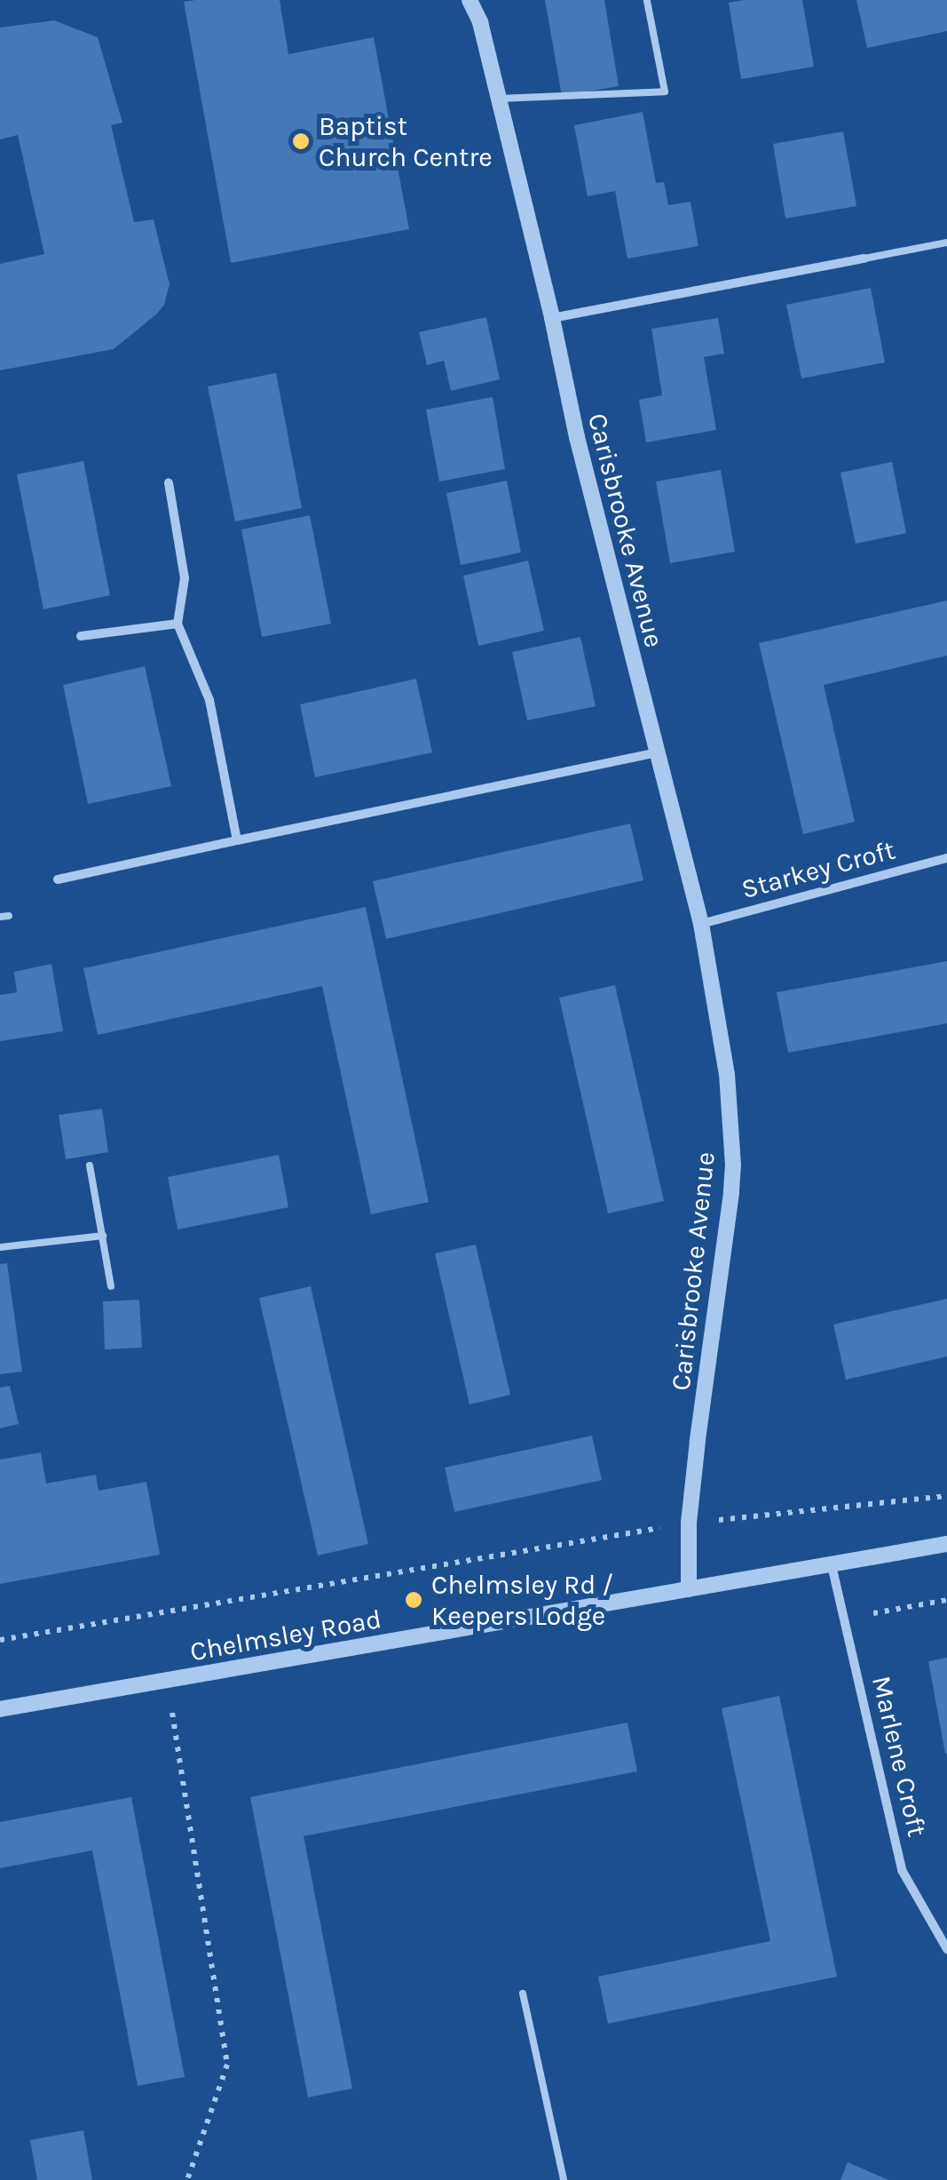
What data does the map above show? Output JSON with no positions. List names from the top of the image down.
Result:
{
  "streets": {
    "street": [
      "Carisbrooke Avenue",
      "Starkey Croft",
      "Chelmsley Road",
      "Marlene Croft"
    ]
  },
  "crossings": [
    ["Carisbrooke Avenue", "Starkey Croft"],
    ["Carisbrooke Avenue", "Chelmsley Road"],
    ["Chelmsley Road", "Marlene Croft"]
  ],
  "places": ["Baptist Church Centre", "Chelmsley Rd / Keepers Lodge"]
}
